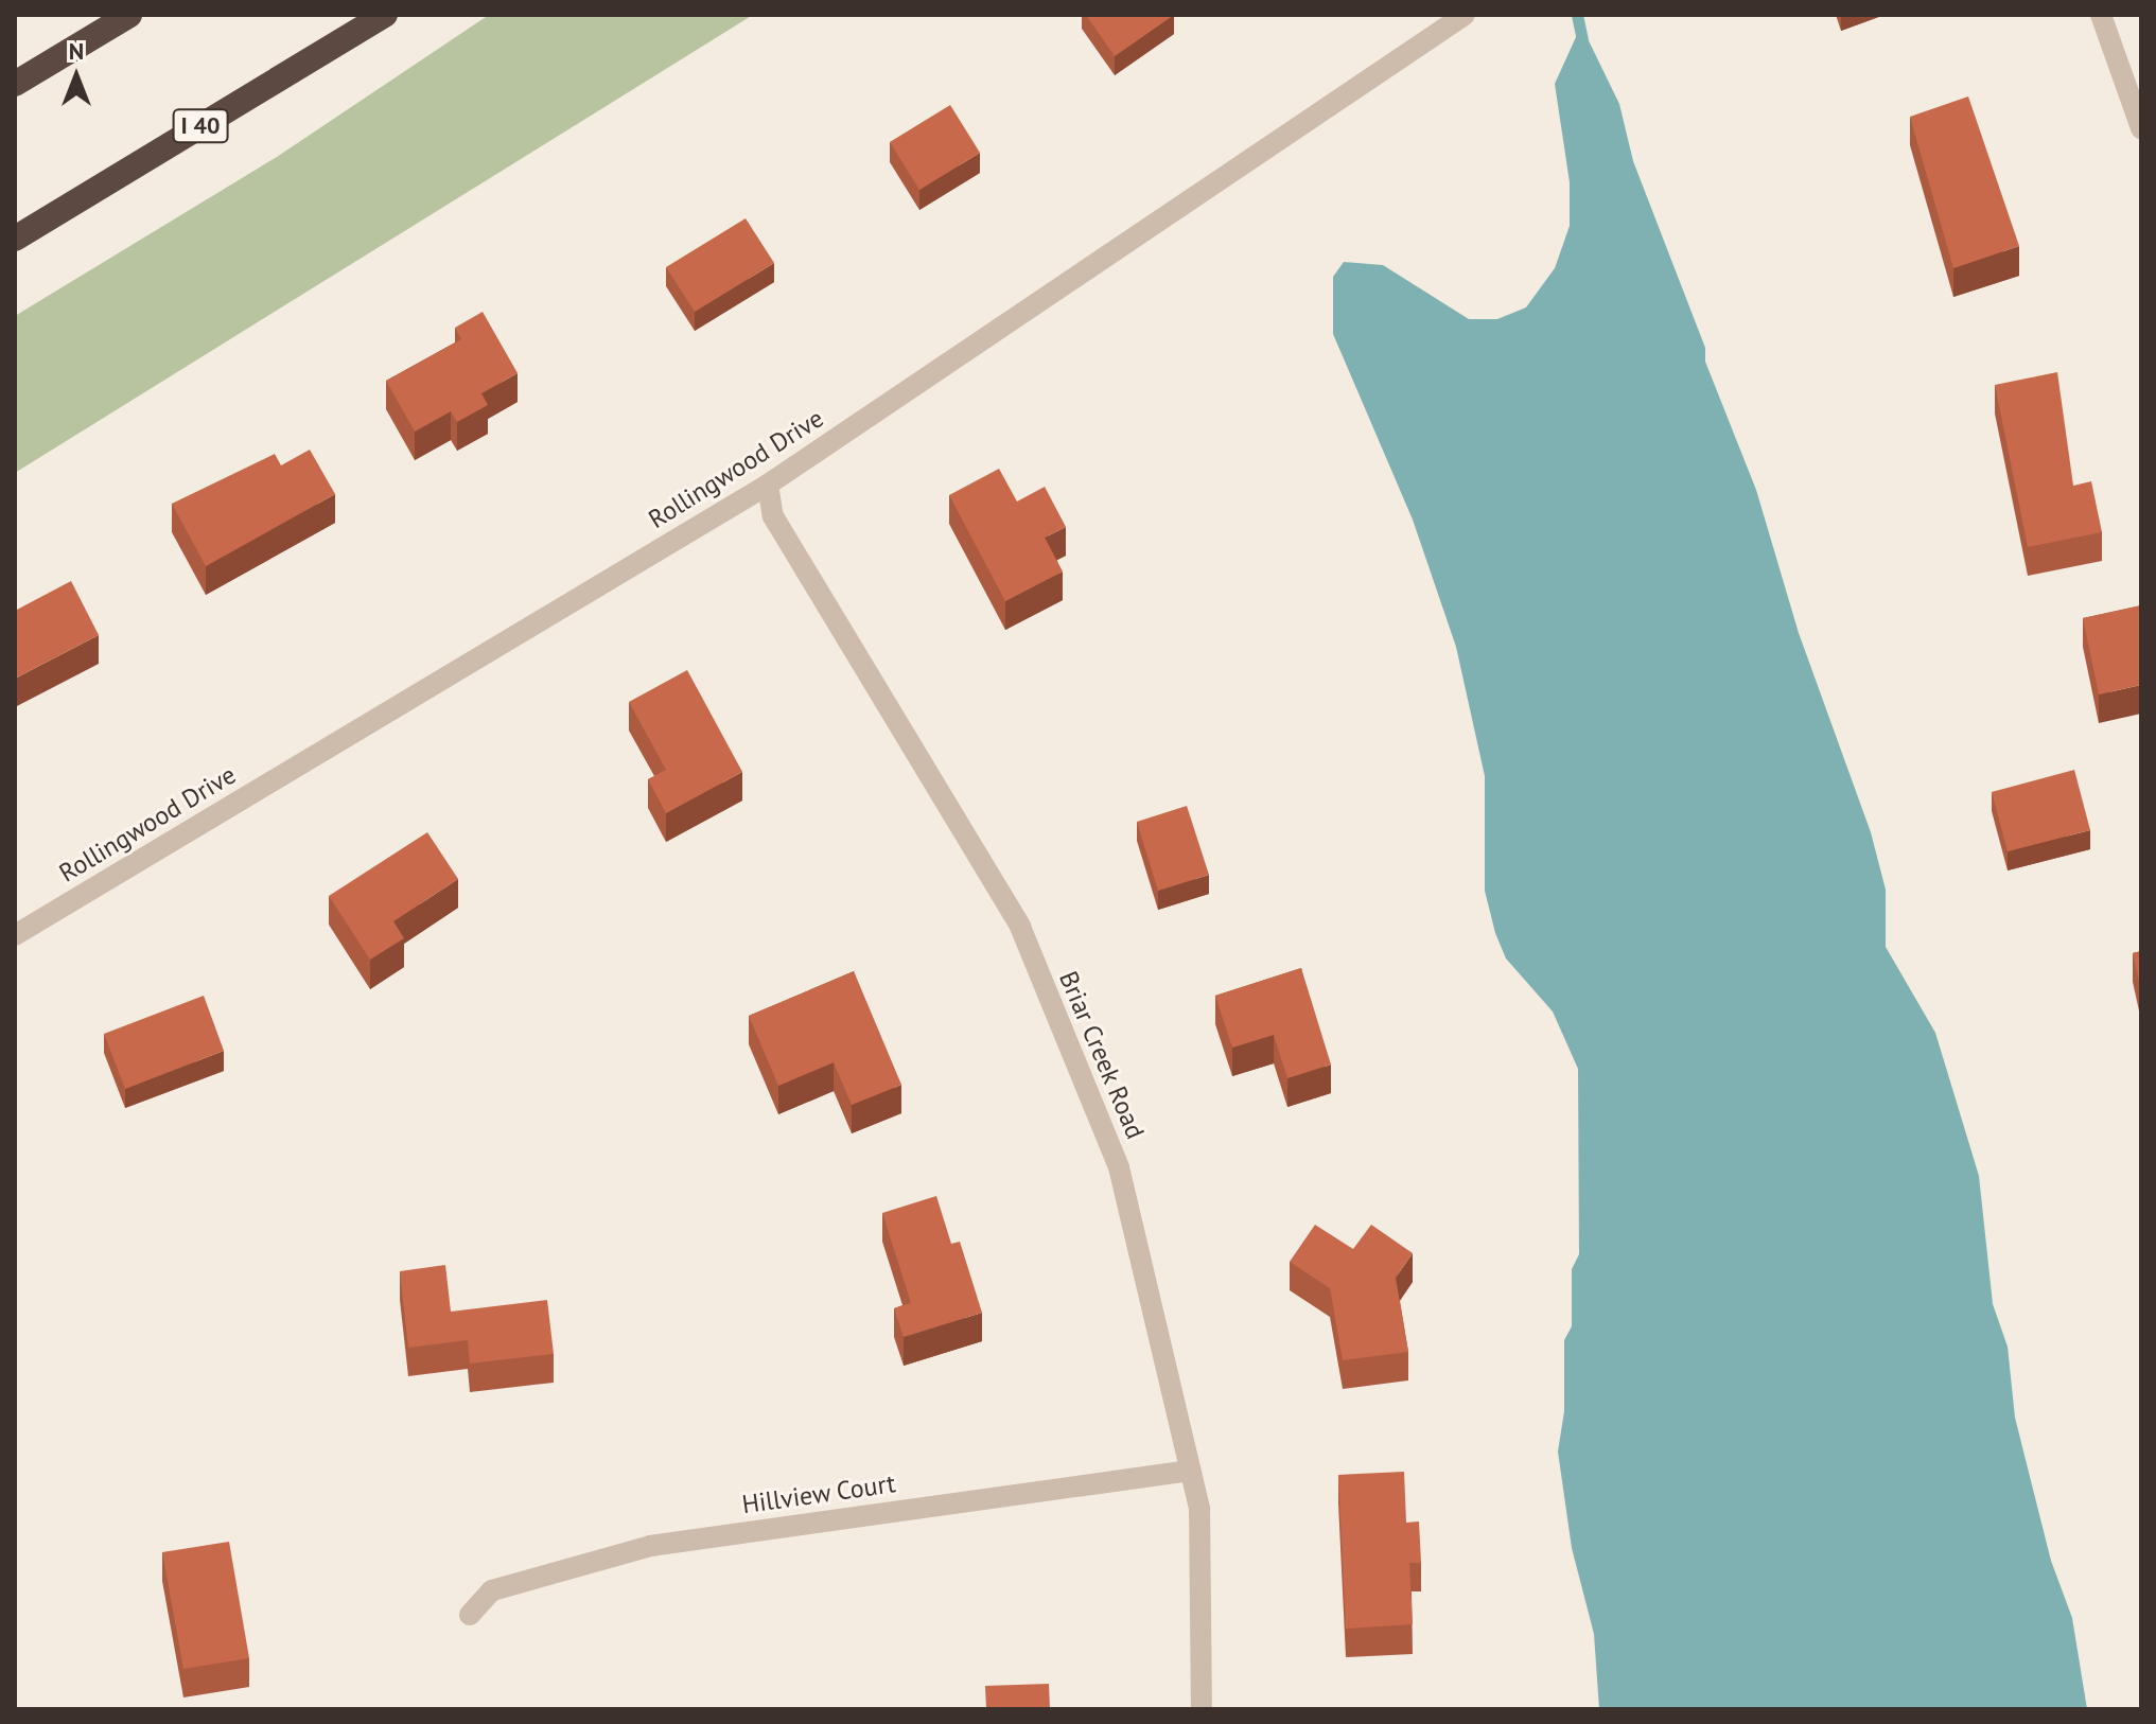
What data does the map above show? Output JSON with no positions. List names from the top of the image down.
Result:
{
  "streets": {
    "highway": ["I 40"],
    "street": ["Rollingwood Drive", "Briar Creek Road", "Hillview Court"]
  },
  "crossings": [
    ["Rollingwood Drive", "Briar Creek Road"],
    ["Briar Creek Road", "Hillview Court"]
  ],
  "north": "top"
}
